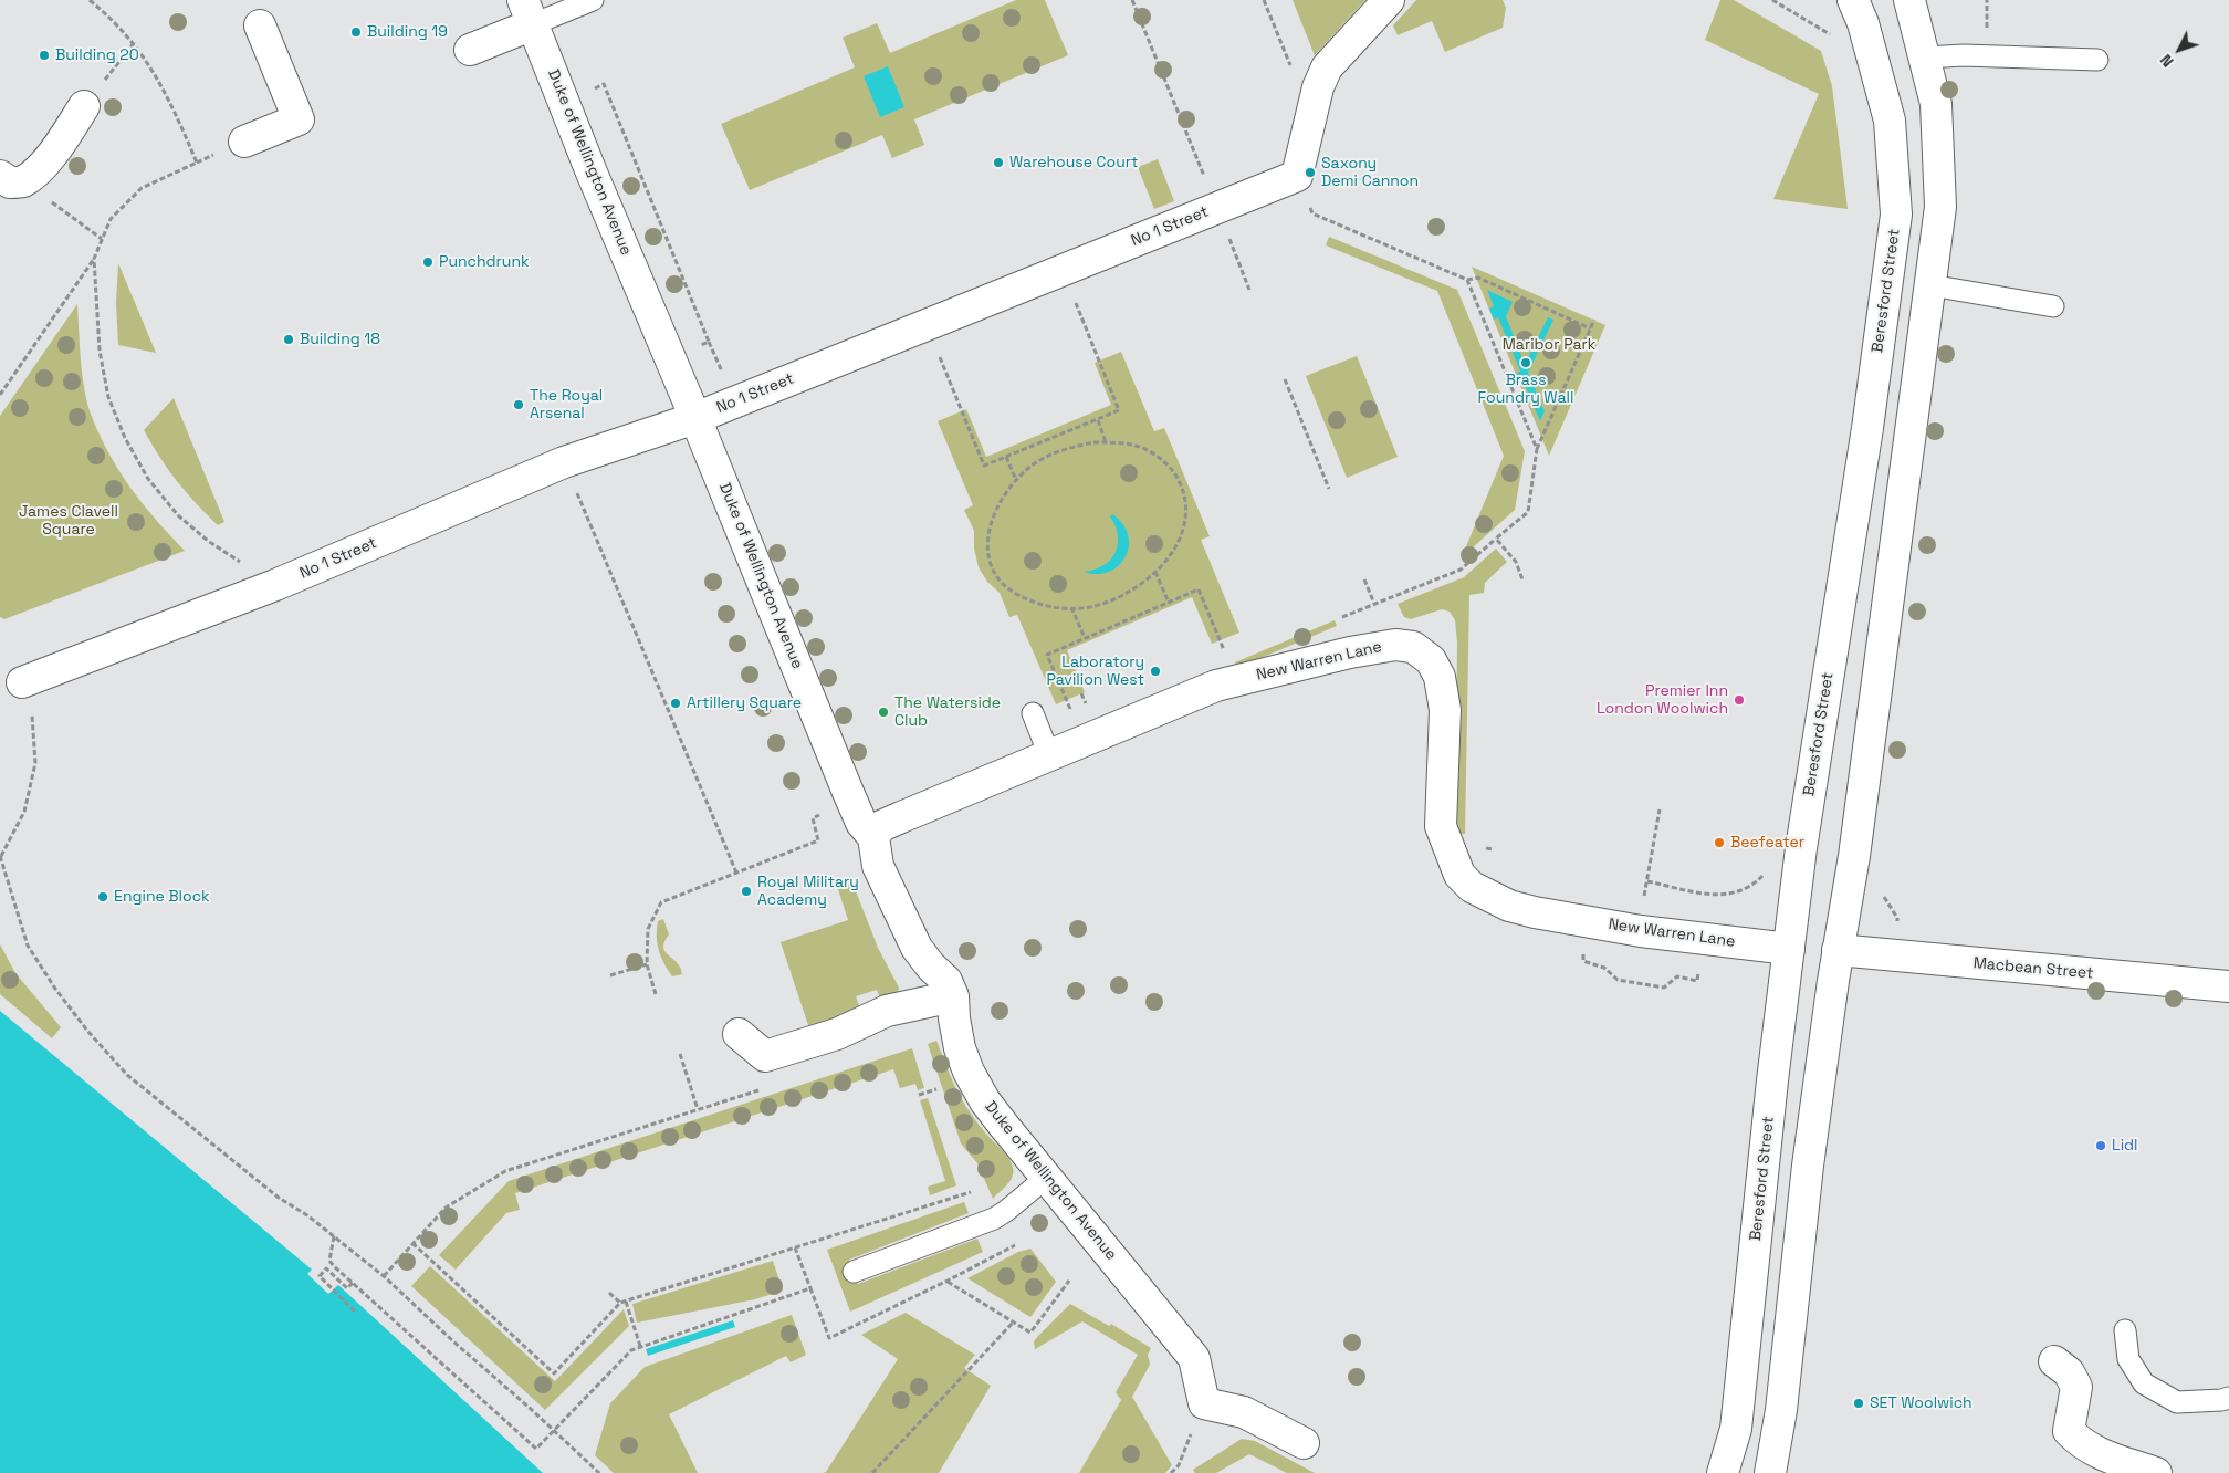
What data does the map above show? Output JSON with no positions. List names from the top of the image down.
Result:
{
  "streets": {
    "street": [
      "Duke of Wellington Avenue",
      "No 1 Street",
      "Beresford Street",
      "New Warren Lane",
      "Macbean Street"
    ]
  },
  "crossings": [
    ["Duke of Wellington Avenue", "No 1 Street"],
    ["Duke of Wellington Avenue", "New Warren Lane"],
    ["Beresford Street", "New Warren Lane"],
    ["New Warren Lane", "Macbean Street"]
  ],
  "parks": ["Maribor Park", "James Clavell Square"],
  "places": [
    "Building 19",
    "Building 20",
    "Warehouse Court",
    "Saxony Demi Cannon",
    "Punchdrunk",
    "Building 18",
    "Brass Foundry Wall",
    "The Royal Arsenal",
    "Laboratory Pavilion West",
    "Premier Inn London Woolwich",
    "Artillery Square",
    "The Waterside Club",
    "Beefeater",
    "Royal Military Academy",
    "Engine Block",
    "Lidl",
    "SET Woolwich"
  ],
  "north": "bottom left"
}
